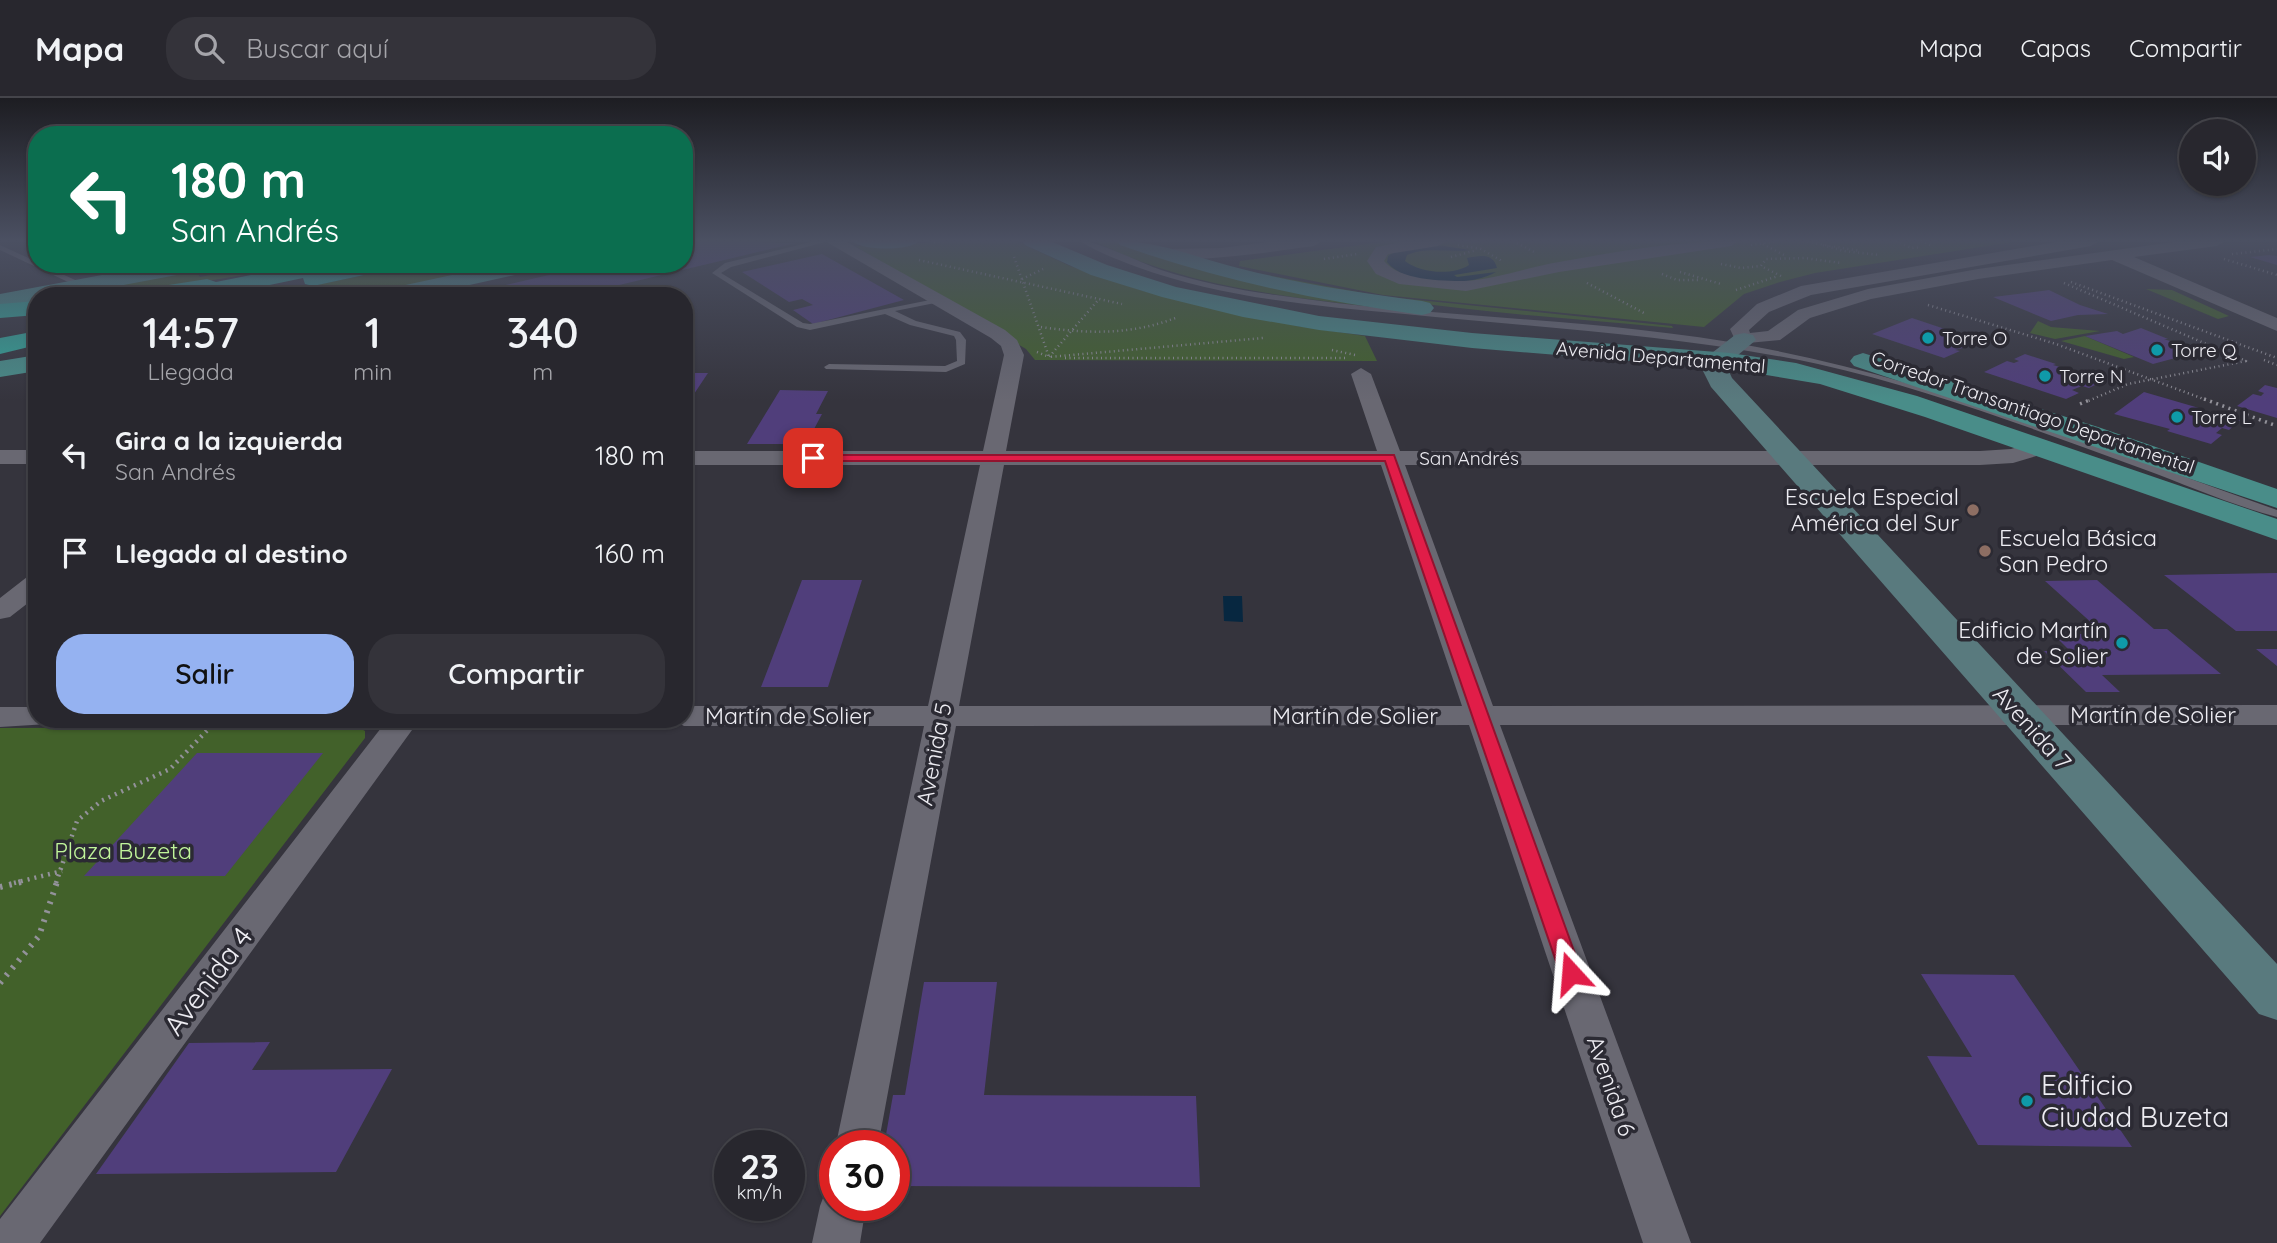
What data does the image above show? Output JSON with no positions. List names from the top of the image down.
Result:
{
  "streets": {
    "main road": ["Avenida Departamental"],
    "street": [
      "San Andrés",
      "Martín de Solier",
      "Avenida 7",
      "Avenida 5",
      "Avenida 4",
      "Avenida 6"
    ],
    "lane": ["Corredor Transantiago Departamental"]
  },
  "crossings": [
    ["Avenida Departamental", "Corredor Transantiago Departamental"],
    ["Avenida Departamental", "San Andrés"],
    ["Avenida Departamental", "Avenida 7"],
    ["Corredor Transantiago Departamental", "Avenida 7"],
    ["San Andrés", "Avenida 7"],
    ["San Andrés", "Avenida 5"],
    ["San Andrés", "Avenida 6"],
    ["Martín de Solier", "Avenida 7"],
    ["Martín de Solier", "Avenida 5"],
    ["Martín de Solier", "Avenida 6"]
  ],
  "parks": ["Plaza Buzeta"],
  "places": [
    "Torre O",
    "Torre Q",
    "Torre N",
    "Torre L",
    "Escuela Especial América del Sur",
    "Escuela Básica San Pedro",
    "Edificio Martín de Solier",
    "Edificio Ciudad Buzeta"
  ],
  "page": {
    "header": "Mapa",
    "search": "Buscar aquí",
    "nav": ["Mapa", "Capas", "Compartir"],
    "turn": ["180 m", "San Andrés"],
    "eta": [
      "14:57",
      "Llegada",
      "1",
      "min",
      "340",
      "m"
    ],
    "list": [
      {
        "name": "Gira a la izquierda",
        "note": "San Andrés",
        "value": "180 m"
      },
      {
        "name": "Llegada al destino",
        "value": "160 m"
      }
    ],
    "buttons": ["Salir", "Compartir"],
    "speed": "23 km/h",
    "limit": "30"
  }
}
